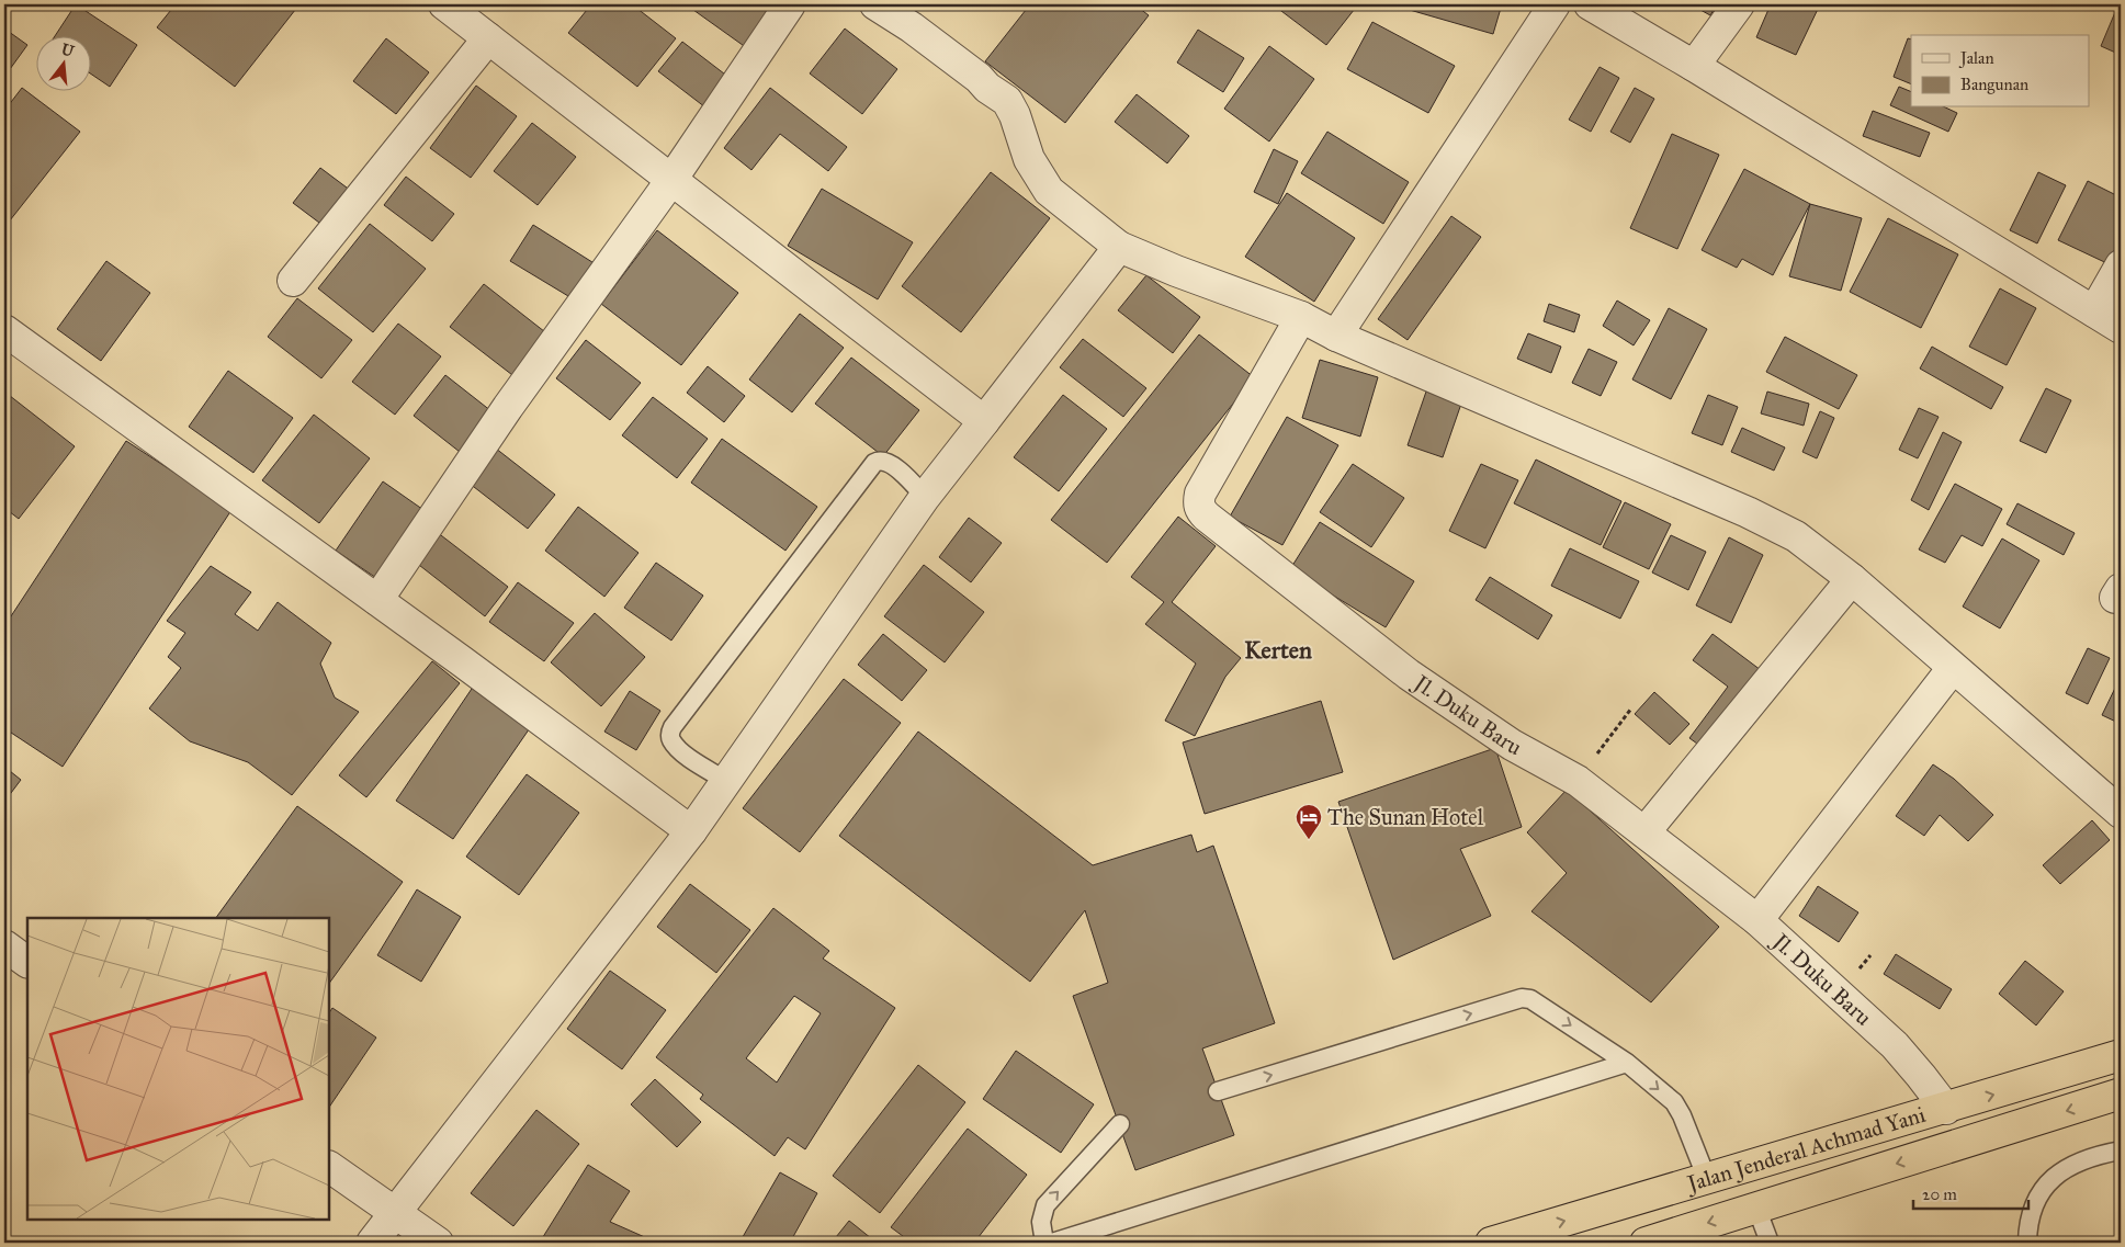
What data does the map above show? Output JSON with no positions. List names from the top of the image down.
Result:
{
  "streets": {
    "highway": ["Jalan Jenderal Achmad Yani"],
    "street": ["Jl. Duku Baru"]
  },
  "crossings": [
    ["Jl. Duku Baru", "Jalan Jenderal Achmad Yani"]
  ],
  "districts": ["Kerten"],
  "places": {
    "hotel": ["The Sunan Hotel"]
  },
  "legend": ["Jalan", "Bangunan"],
  "scale_bar": "20 m",
  "north": "top"
}
